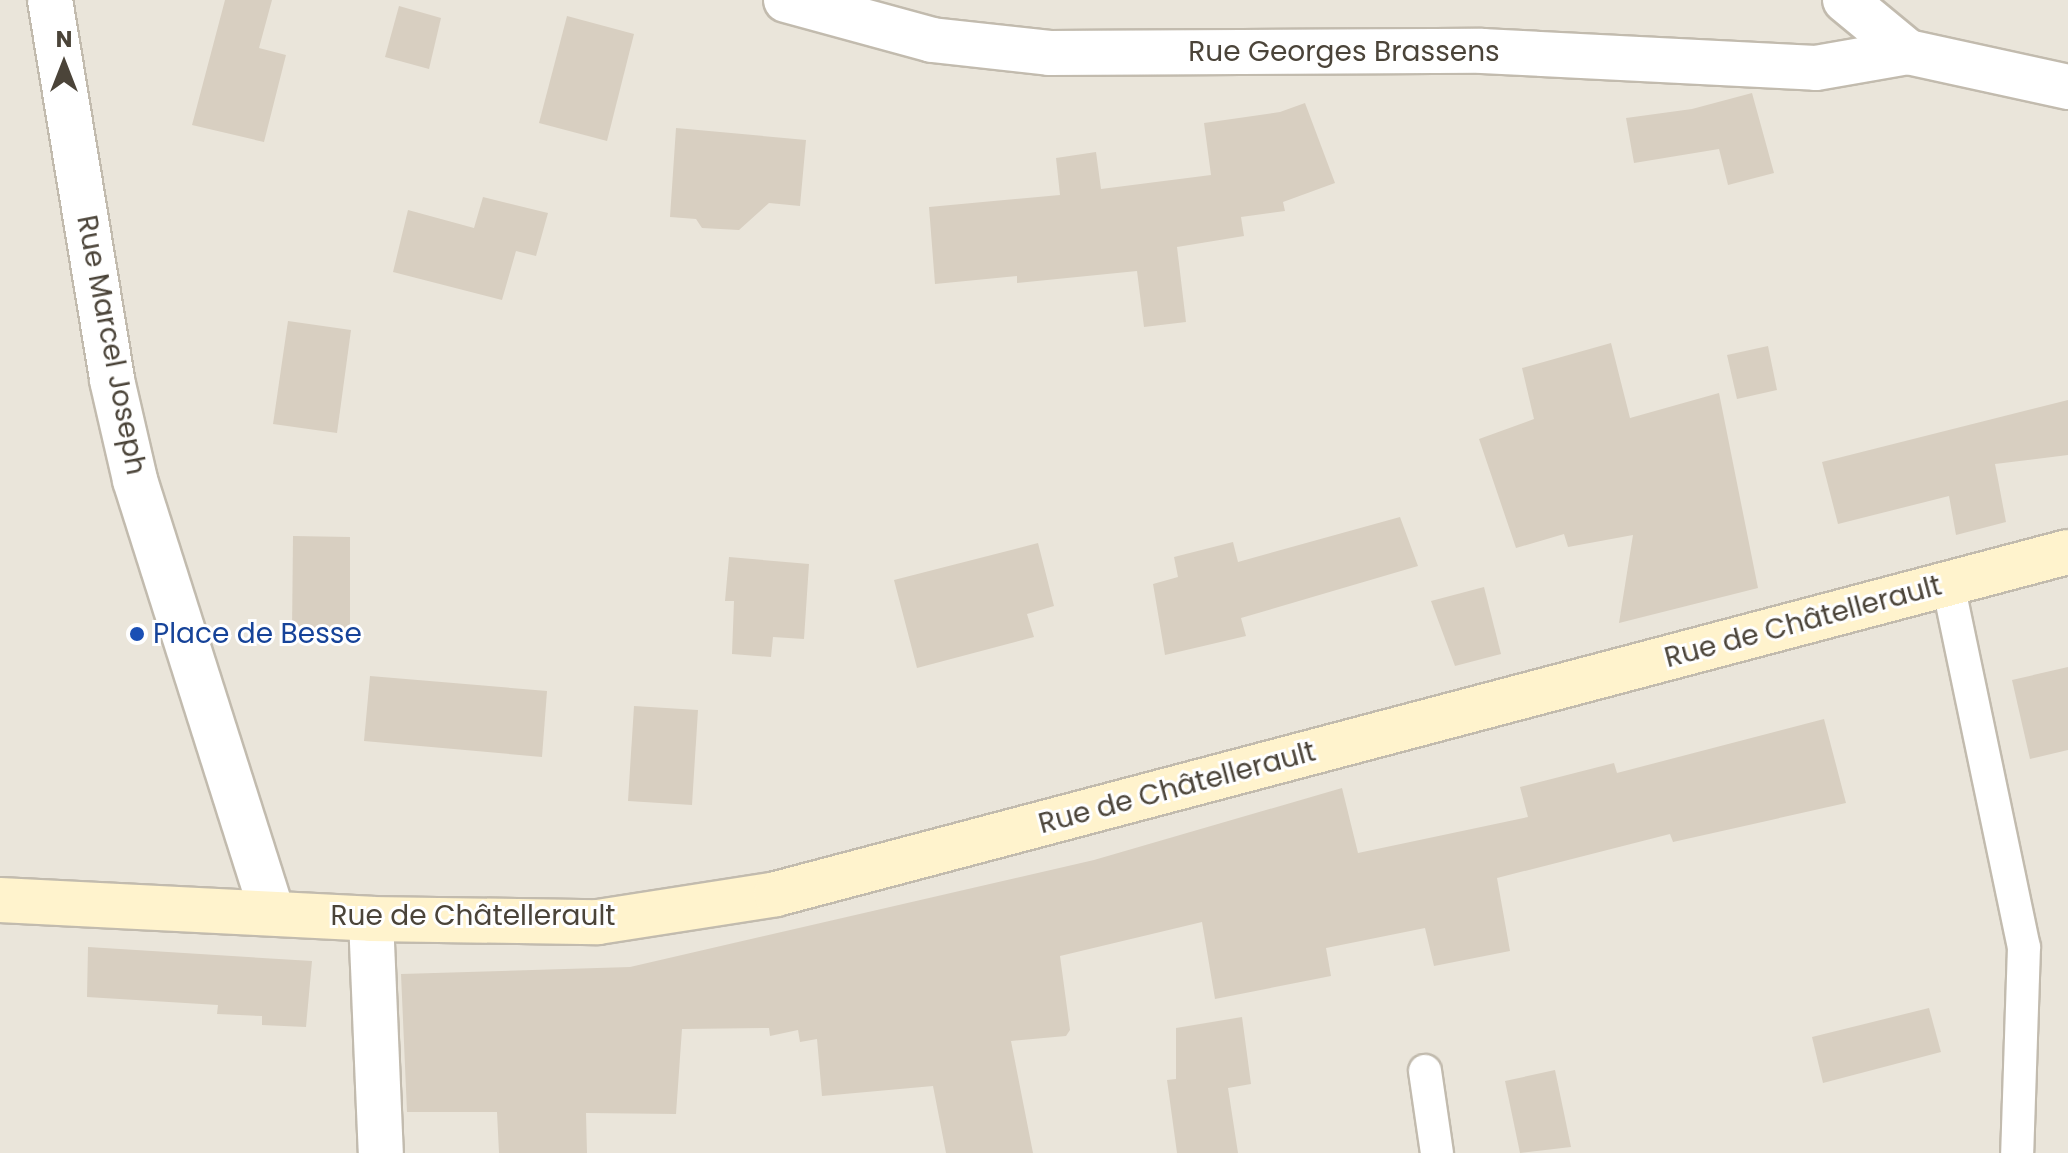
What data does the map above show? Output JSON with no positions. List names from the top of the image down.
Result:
{
  "streets": {
    "main road": ["Rue de Châtellerault"],
    "street": ["Rue Georges Brassens", "Rue Marcel Joseph"]
  },
  "crossings": [
    ["Rue Marcel Joseph", "Rue de Châtellerault"]
  ],
  "places": ["Place de Besse"],
  "north": "top"
}
